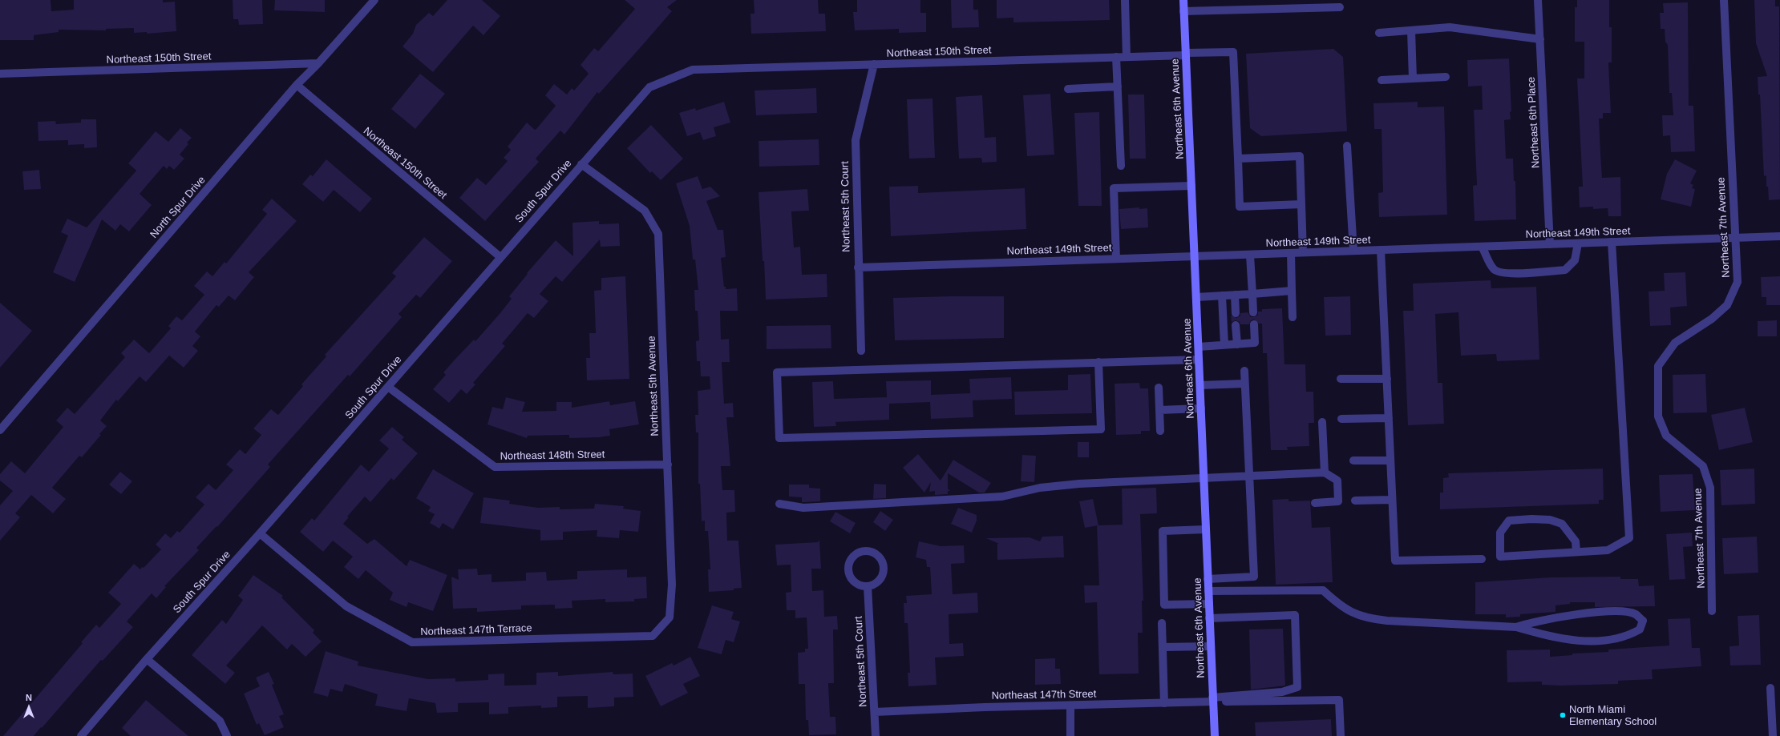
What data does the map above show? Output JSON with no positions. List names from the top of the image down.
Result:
{
  "streets": {
    "main road": ["Northeast 6th Avenue"],
    "street": [
      "Northeast 150th Street",
      "Northeast 6th Place",
      "South Spur Drive",
      "Northeast 5th Court",
      "North Spur Drive",
      "Northeast 7th Avenue",
      "Northeast 149th Street",
      "Northeast 5th Avenue",
      "Northeast 148th Street",
      "Northeast 147th Terrace",
      "Northeast 147th Street"
    ]
  },
  "crossings": [
    ["Northeast 150th Street", "Northeast 6th Avenue"],
    ["Northeast 150th Street", "South Spur Drive"],
    ["Northeast 150th Street", "Northeast 5th Court"],
    ["Northeast 150th Street", "North Spur Drive"],
    ["Northeast 6th Avenue", "Northeast 149th Street"],
    ["Northeast 6th Avenue", "Northeast 147th Street"],
    ["Northeast 6th Place", "Northeast 149th Street"],
    ["South Spur Drive", "Northeast 5th Avenue"],
    ["South Spur Drive", "Northeast 148th Street"],
    ["South Spur Drive", "Northeast 147th Terrace"],
    ["Northeast 5th Court", "Northeast 149th Street"],
    ["Northeast 5th Court", "Northeast 147th Street"],
    ["Northeast 7th Avenue", "Northeast 149th Street"],
    ["Northeast 5th Avenue", "Northeast 148th Street"],
    ["Northeast 5th Avenue", "Northeast 147th Terrace"]
  ],
  "places": ["North Miami Elementary School"],
  "north": "top"
}
